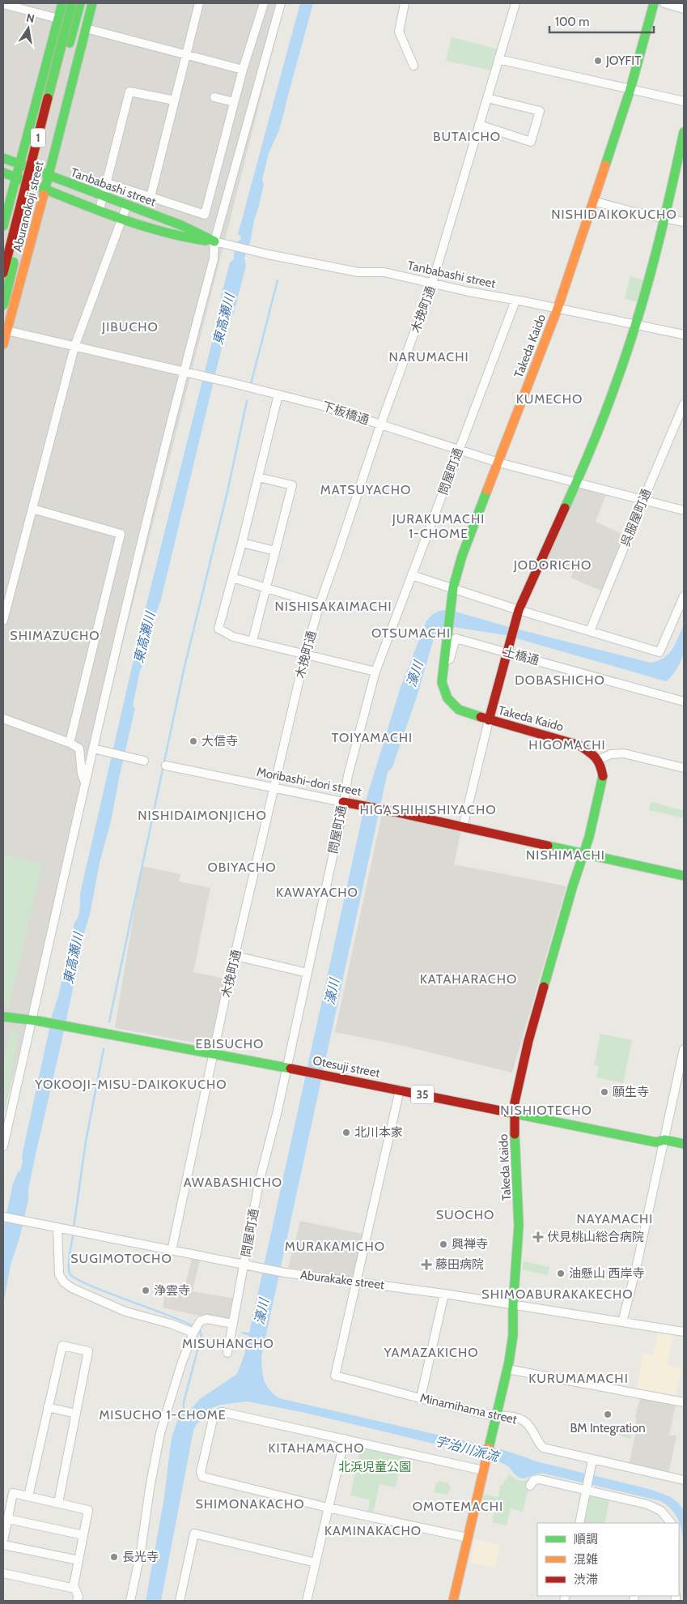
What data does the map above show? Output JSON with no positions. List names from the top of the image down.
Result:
{
  "streets": {
    "main road": [
      "1",
      "Tanbabashi street",
      "Aburanokoji street",
      "Takeda Kaido",
      "Moribashi-dori street",
      "Otesuji street",
      "35"
    ],
    "street": [
      "木挽町通",
      "下板橋通",
      "問屋町通",
      "呉服屋町通",
      "土橋通",
      "Aburakake street",
      "Minamihama street"
    ]
  },
  "crossings": [
    ["Tanbabashi street", "Aburanokoji street"],
    ["Tanbabashi street", "木挽町通"],
    ["Tanbabashi street", "Takeda Kaido"],
    ["Tanbabashi street", "問屋町通"],
    ["Aburanokoji street", "下板橋通"],
    ["木挽町通", "下板橋通"],
    ["木挽町通", "Moribashi-dori street"],
    ["木挽町通", "Otesuji street"],
    ["木挽町通", "Aburakake street"],
    ["Takeda Kaido", "下板橋通"],
    ["Takeda Kaido", "土橋通"],
    ["Takeda Kaido", "Moribashi-dori street"],
    ["Takeda Kaido", "Otesuji street"],
    ["Takeda Kaido", "Aburakake street"],
    ["Takeda Kaido", "Minamihama street"],
    ["下板橋通", "問屋町通"],
    ["下板橋通", "呉服屋町通"],
    ["問屋町通", "Moribashi-dori street"],
    ["問屋町通", "Otesuji street"],
    ["問屋町通", "Aburakake street"],
    ["Aburakake street", "Minamihama street"]
  ],
  "districts": [
    "BUTAICHO",
    "NISHIDAIKOKUCHO",
    "JIBUCHO",
    "NARUMACHI",
    "KUMECHO",
    "MATSUYACHO",
    "JURAKUMACHI 1-CHOME",
    "JODORICHO",
    "NISHISAKAIMACHI",
    "OTSUMACHI",
    "SHIMAZUCHO",
    "DOBASHICHO",
    "TOIYAMACHI",
    "HIGOMACHI",
    "HIGASHIHISHIYACHO",
    "NISHIDAIMONJICHO",
    "NISHIMACHI",
    "OBIYACHO",
    "KAWAYACHO",
    "KATAHARACHO",
    "EBISUCHO",
    "YOKOOJI-MISU-DAIKOKUCHO",
    "NISHIOTECHO",
    "AWABASHICHO",
    "SUOCHO",
    "NAYAMACHI",
    "MURAKAMICHO",
    "SUGIMOTOCHO",
    "SHIMOABURAKAKECHO",
    "MISUHANCHO",
    "YAMAZAKICHO",
    "KURUMAMACHI",
    "MISUCHO 1-CHOME",
    "KITAHAMACHO",
    "SHIMONAKACHO",
    "OMOTEMACHI",
    "KAMINAKACHO"
  ],
  "water": ["東高瀬川", "濠川", "宇治川派流"],
  "parks": ["北浜児童公園"],
  "places": {
    "other": [
      "JOYFIT",
      "大信寺",
      "願生寺",
      "北川本家",
      "興禅寺",
      "油懸山 西岸寺",
      "浄雲寺",
      "BM Integration",
      "長光寺"
    ],
    "health": ["伏見桃山総合病院", "藤田病院"]
  },
  "legend": ["順調", "混雑", "渋滞"],
  "scale_bar": "100 m",
  "north": "top"
}
